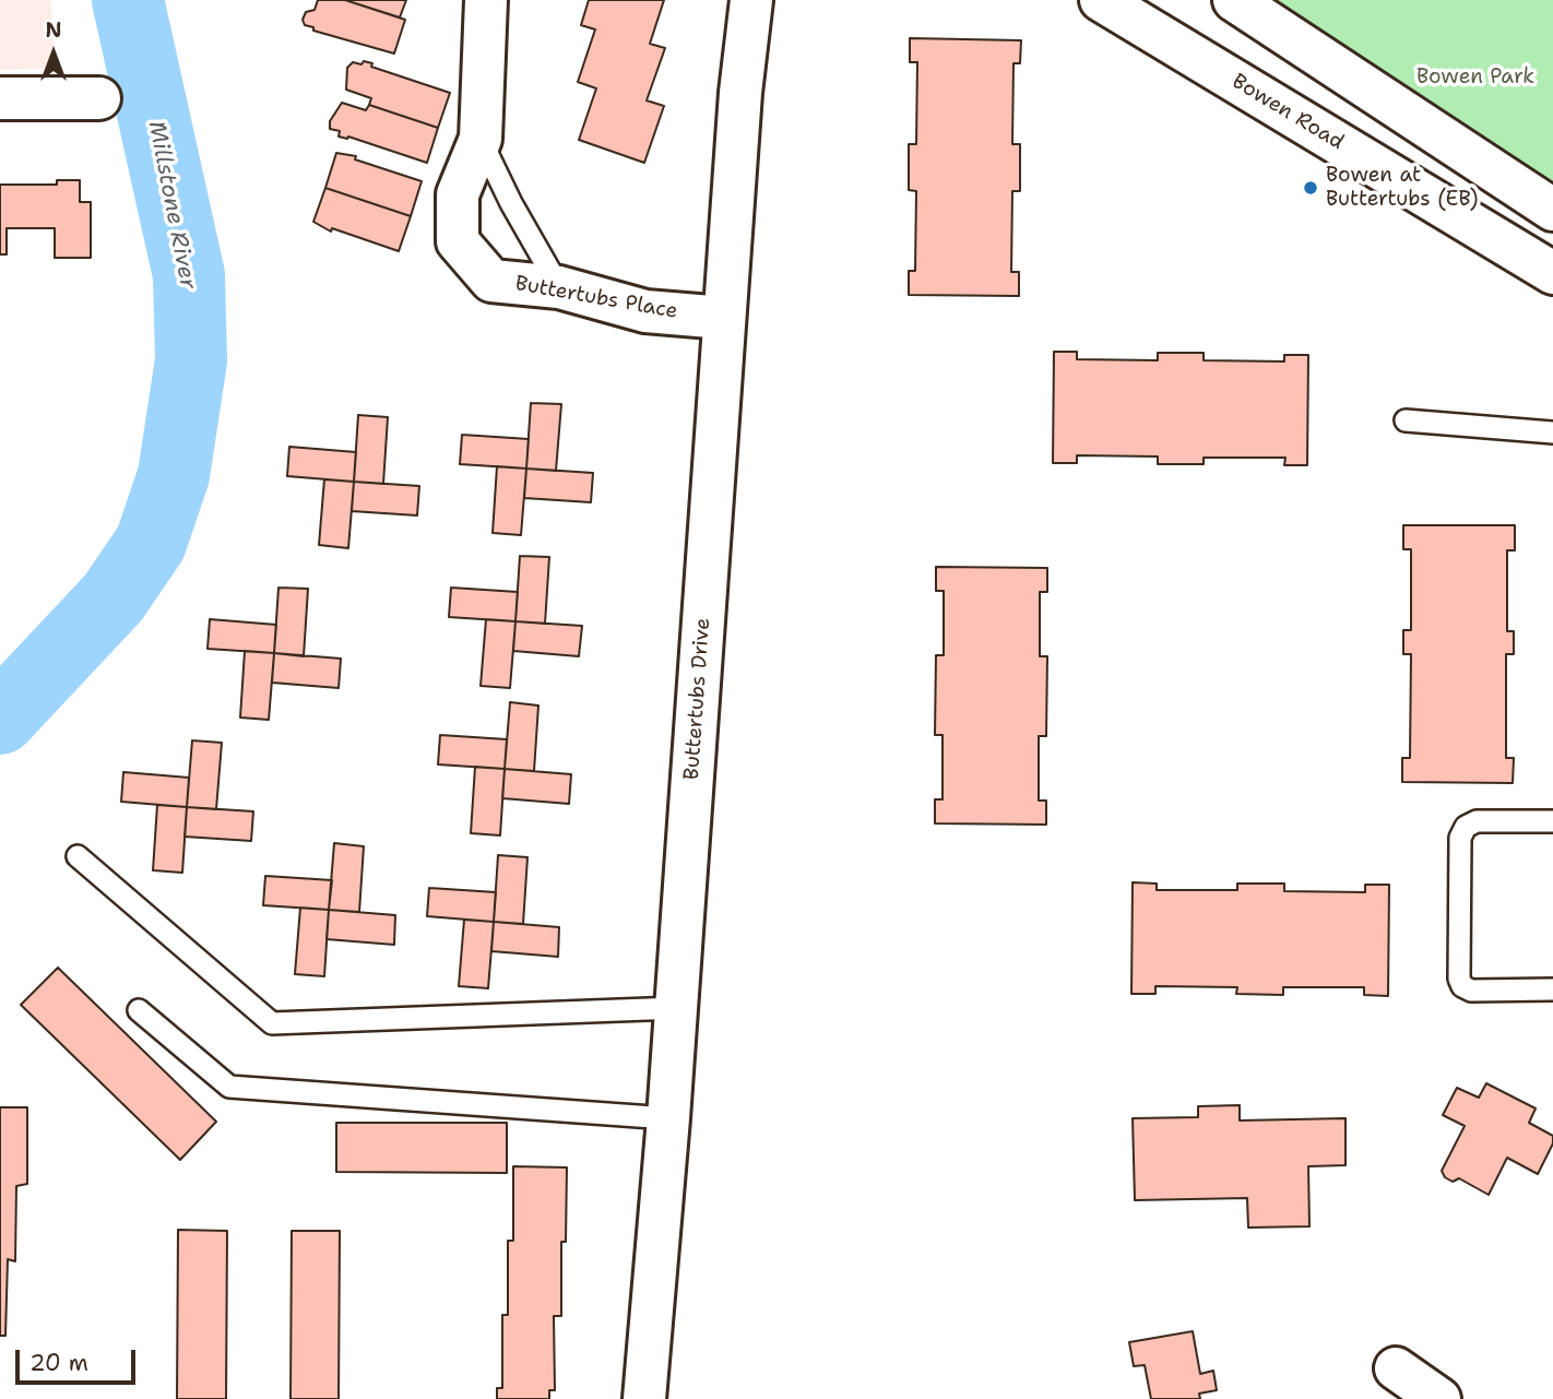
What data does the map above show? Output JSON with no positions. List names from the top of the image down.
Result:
{
  "streets": {
    "street": ["Bowen Road", "Buttertubs Place", "Buttertubs Drive"]
  },
  "crossings": [
    ["Buttertubs Place", "Buttertubs Drive"]
  ],
  "water": ["Millstone River"],
  "parks": ["Bowen Park"],
  "places": ["Bowen at Buttertubs (EB)"],
  "scale_bar": "20 m",
  "north": "top"
}
